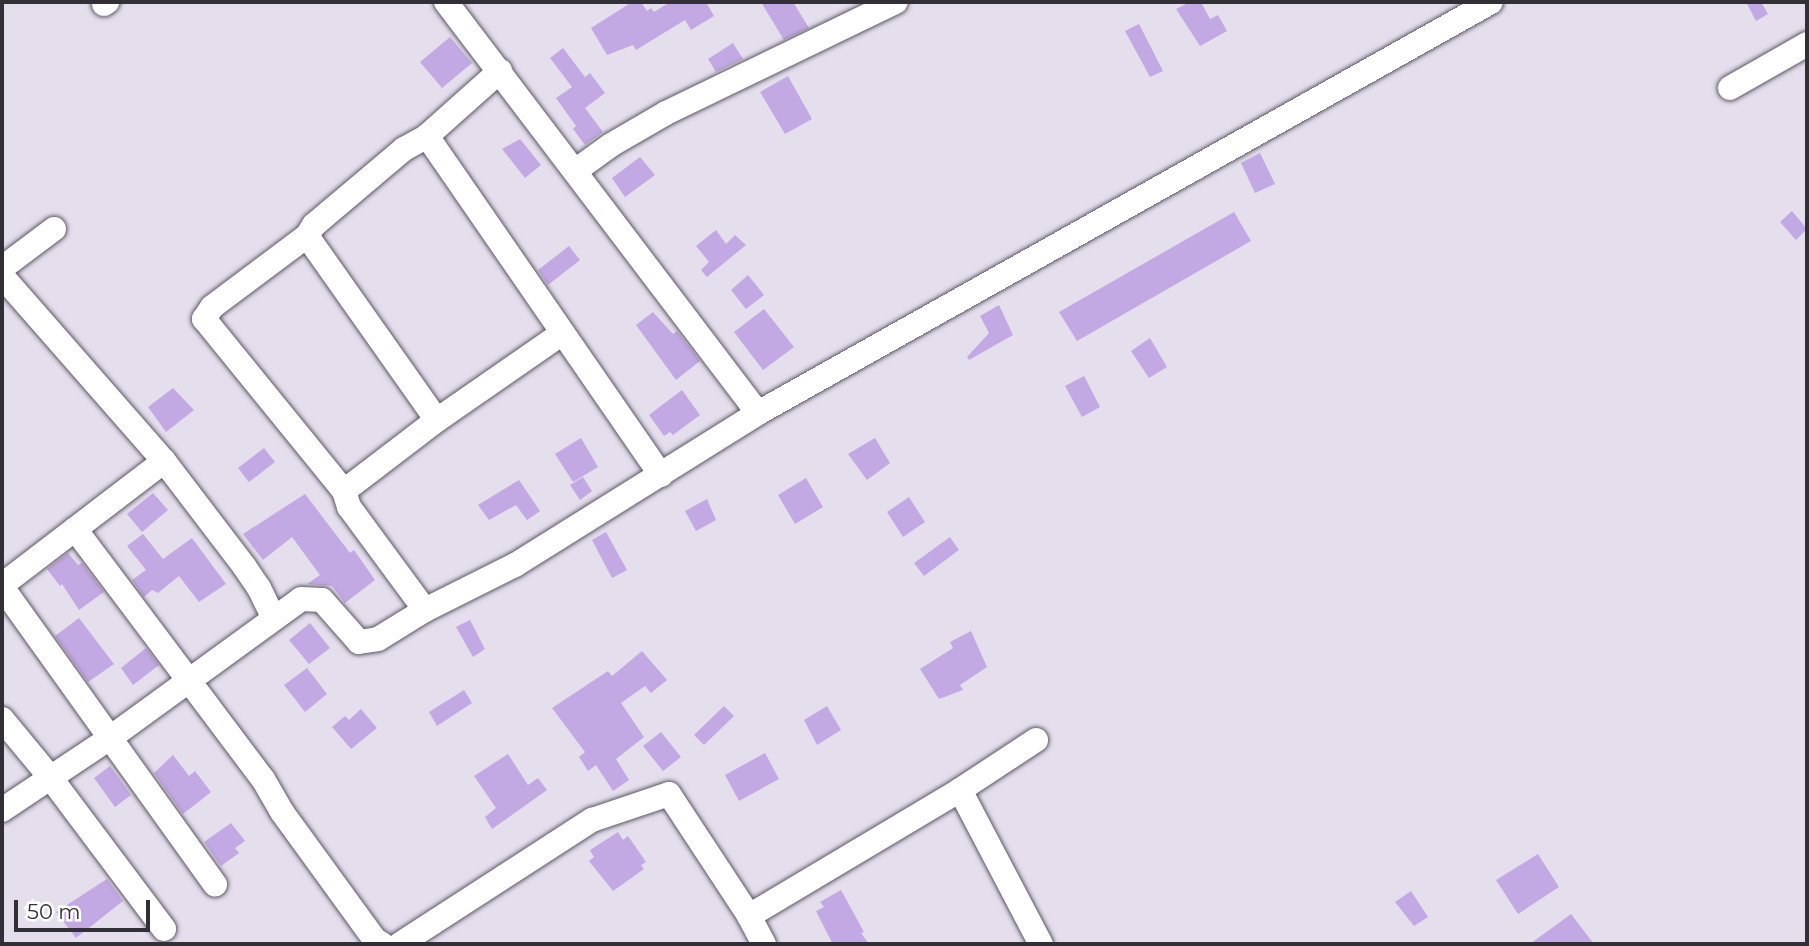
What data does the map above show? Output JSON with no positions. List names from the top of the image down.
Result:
{
  "scale_bar": "50 m"
}
